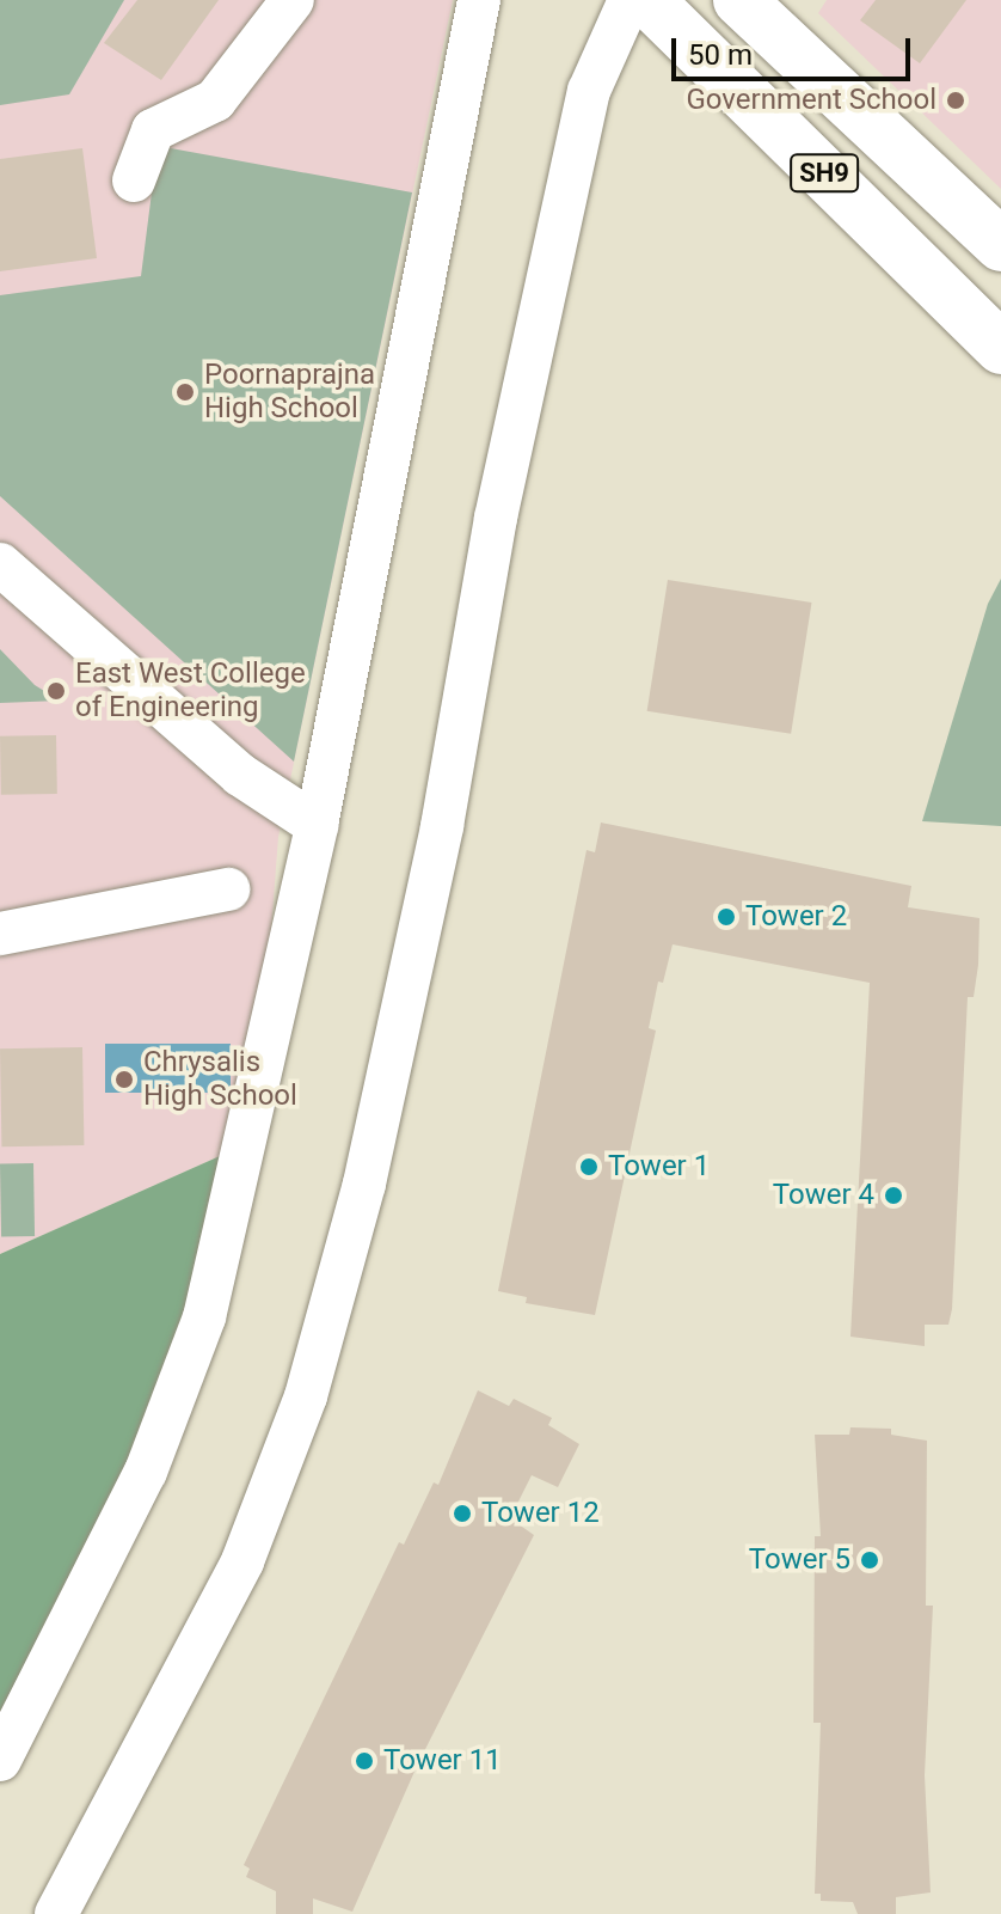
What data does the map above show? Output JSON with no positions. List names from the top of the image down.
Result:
{
  "streets": {
    "main road": ["SH9"]
  },
  "places": [
    "Government School",
    "Poornaprajna High School",
    "East West College of Engineering",
    "Tower 2",
    "Chrysalis High School",
    "Tower 1",
    "Tower 4",
    "Tower 12",
    "Tower 5",
    "Tower 11"
  ],
  "scale_bar": "50 m"
}
